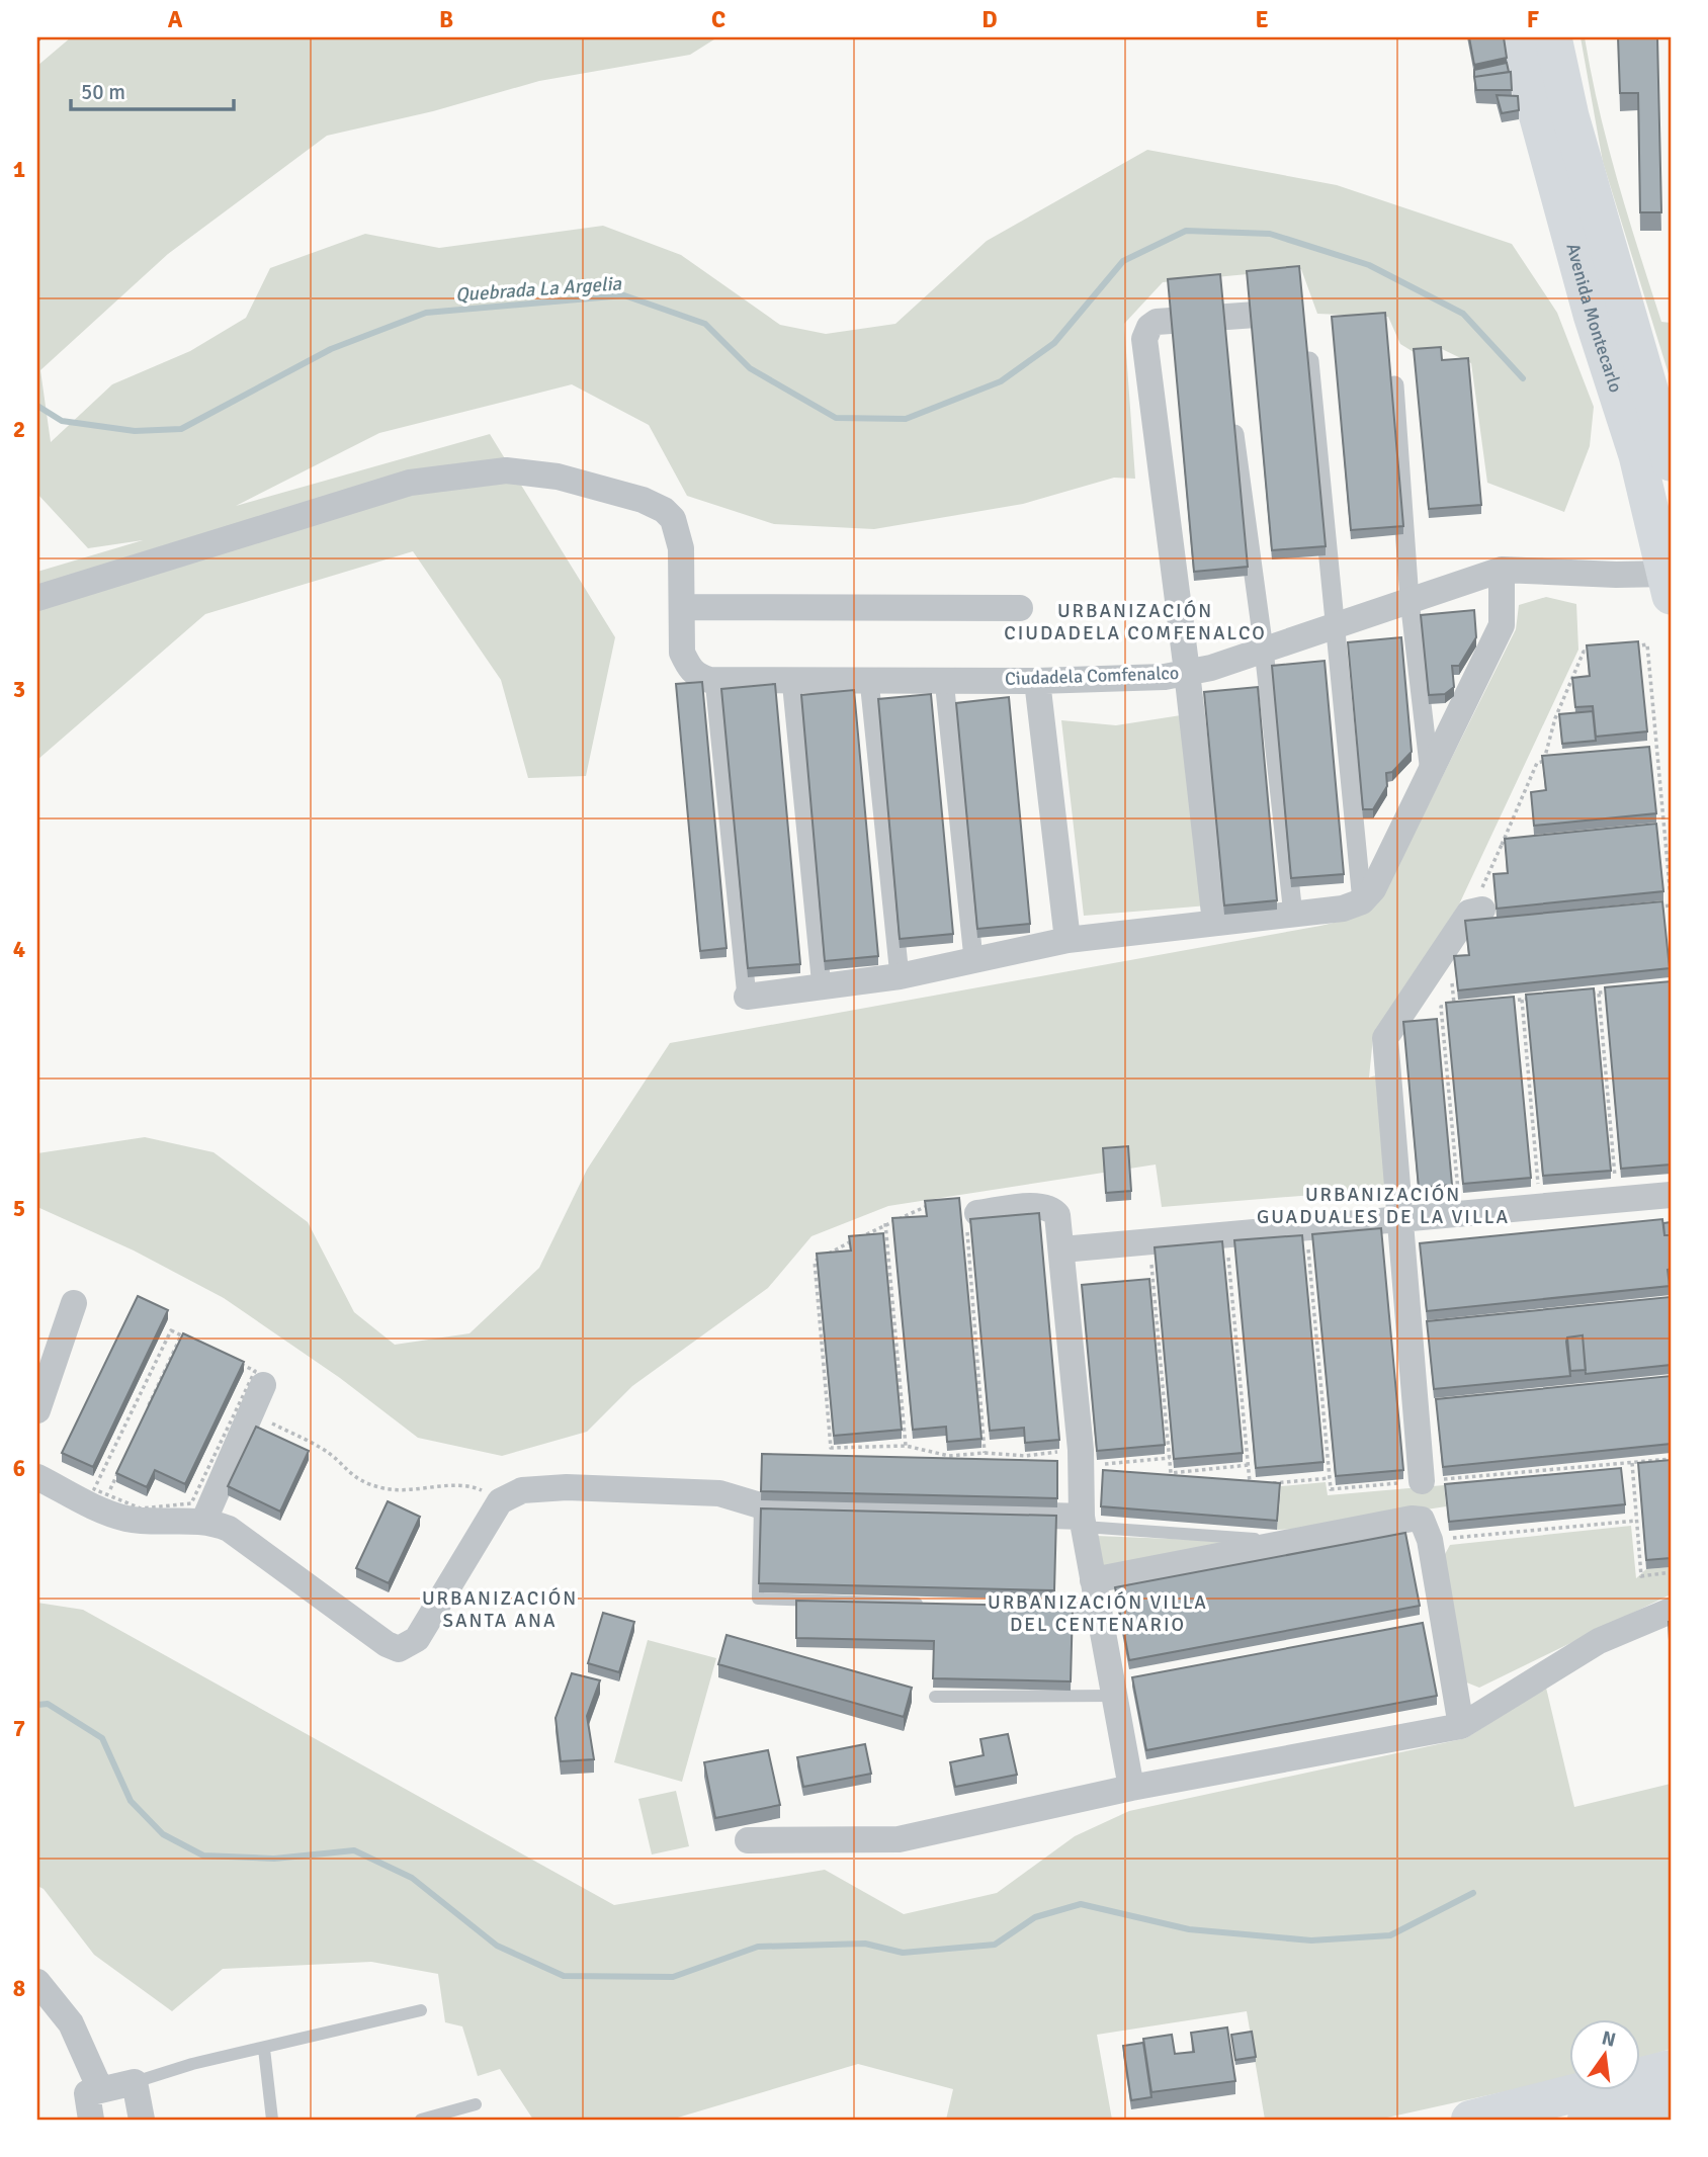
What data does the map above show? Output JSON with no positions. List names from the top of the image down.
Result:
{
  "streets": {
    "main road": ["Avenida Montecarlo"],
    "street": ["Ciudadela Comfenalco"]
  },
  "crossings": [
    ["Avenida Montecarlo", "Ciudadela Comfenalco"]
  ],
  "districts": [
    "URBANIZACIÓN CIUDADELA COMFENALCO",
    "URBANIZACIÓN GUADUALES DE LA VILLA",
    "URBANIZACIÓN SANTA ANA",
    "URBANIZACIÓN VILLA DEL CENTENARIO"
  ],
  "water": ["Quebrada La Argelia"],
  "scale_bar": "50 m",
  "north": "top",
  "grid": {
    "columns": [
      "A",
      "B",
      "C",
      "D",
      "E",
      "F"
    ],
    "rows": [
      "1",
      "2",
      "3",
      "4",
      "5",
      "6",
      "7",
      "8"
    ]
  }
}
